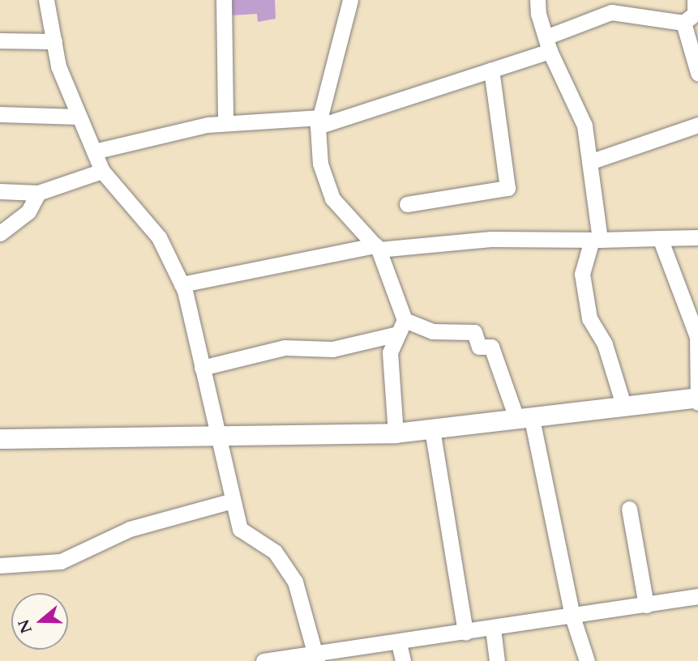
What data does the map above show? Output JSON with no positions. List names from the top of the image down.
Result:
{
  "north": "left"
}
